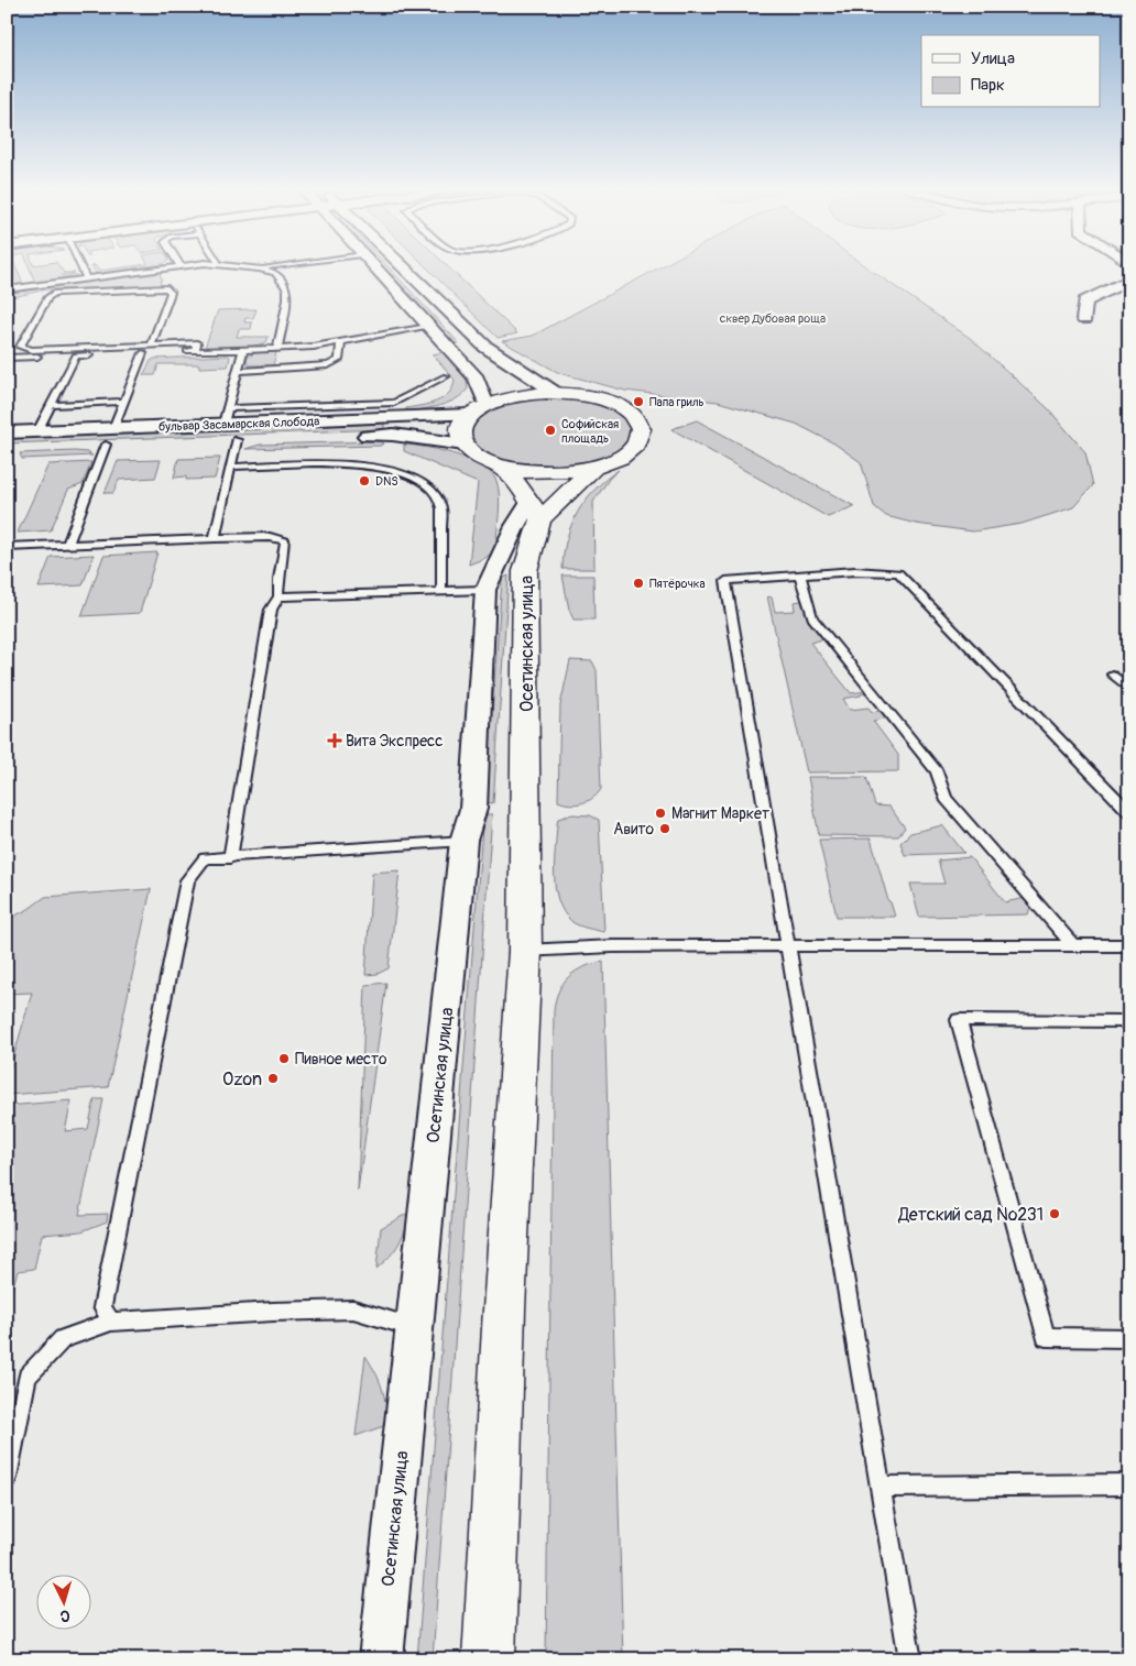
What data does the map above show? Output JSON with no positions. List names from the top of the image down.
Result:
{
  "streets": {
    "street": ["бульвар Засамарская Слобода", "Осетинская улица"]
  },
  "parks": ["сквер Дубовая роща"],
  "places": {
    "other": [
      "Папа гриль",
      "Софийская площадь",
      "DNS",
      "Пятёрочка",
      "Магнит Маркет",
      "Авито",
      "Пивное место",
      "Ozon",
      "Детский сад №231"
    ],
    "health": ["Вита Экспресс"]
  },
  "legend": ["Улица", "Парк"],
  "north": "bottom"
}
